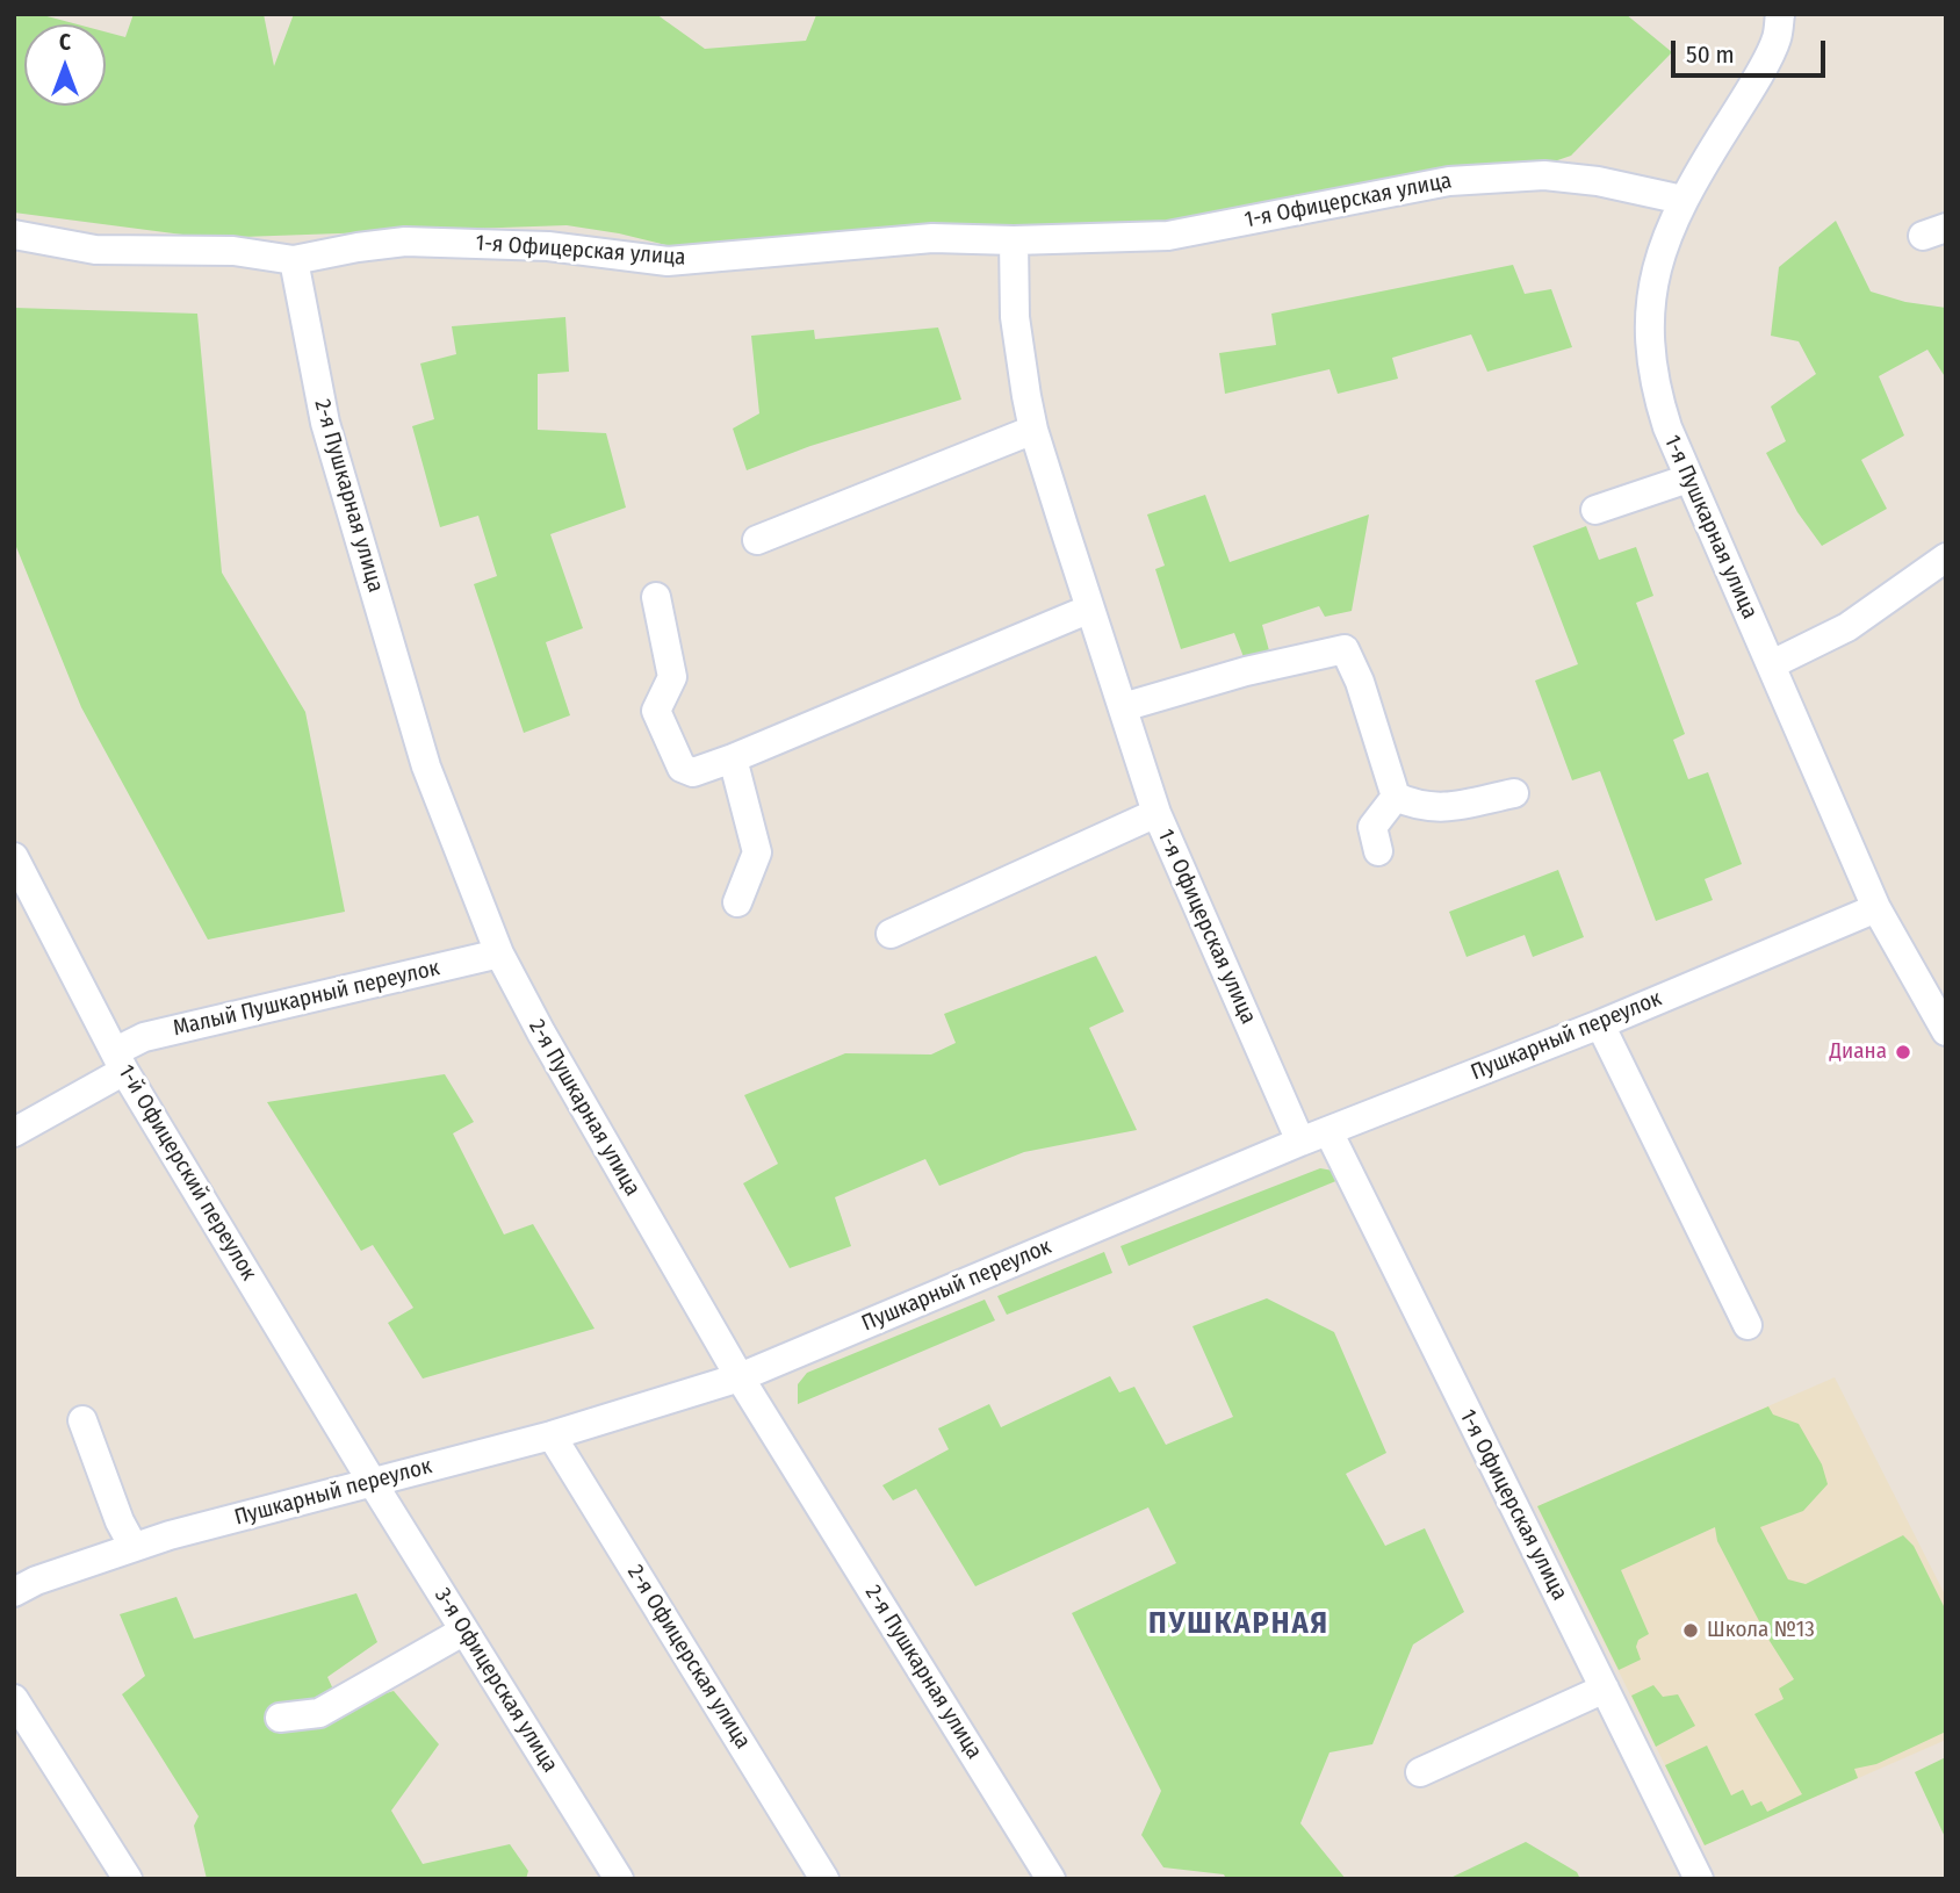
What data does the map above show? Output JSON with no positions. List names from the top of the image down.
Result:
{
  "streets": {
    "street": [
      "1-я Офицерская улица",
      "2-я Пушкарная улица",
      "1-я Пушкарная улица",
      "Малый Пушкарный переулок",
      "Пушкарный переулок",
      "1-й Офицерский переулок",
      "2-я Офицерская улица",
      "3-я Офицерская улица"
    ]
  },
  "crossings": [
    ["1-я Офицерская улица", "2-я Пушкарная улица"],
    ["1-я Офицерская улица", "1-я Пушкарная улица"],
    ["1-я Офицерская улица", "Пушкарный переулок"],
    ["2-я Пушкарная улица", "Малый Пушкарный переулок"],
    ["2-я Пушкарная улица", "Пушкарный переулок"],
    ["1-я Пушкарная улица", "Пушкарный переулок"],
    ["Малый Пушкарный переулок", "1-й Офицерский переулок"],
    ["Пушкарный переулок", "1-й Офицерский переулок"],
    ["Пушкарный переулок", "2-я Офицерская улица"],
    ["Пушкарный переулок", "3-я Офицерская улица"],
    ["1-й Офицерский переулок", "3-я Офицерская улица"]
  ],
  "districts": ["ПУШКАРНАЯ"],
  "places": ["Диана", "Школа №13"],
  "scale_bar": "50 m",
  "north": "top"
}
